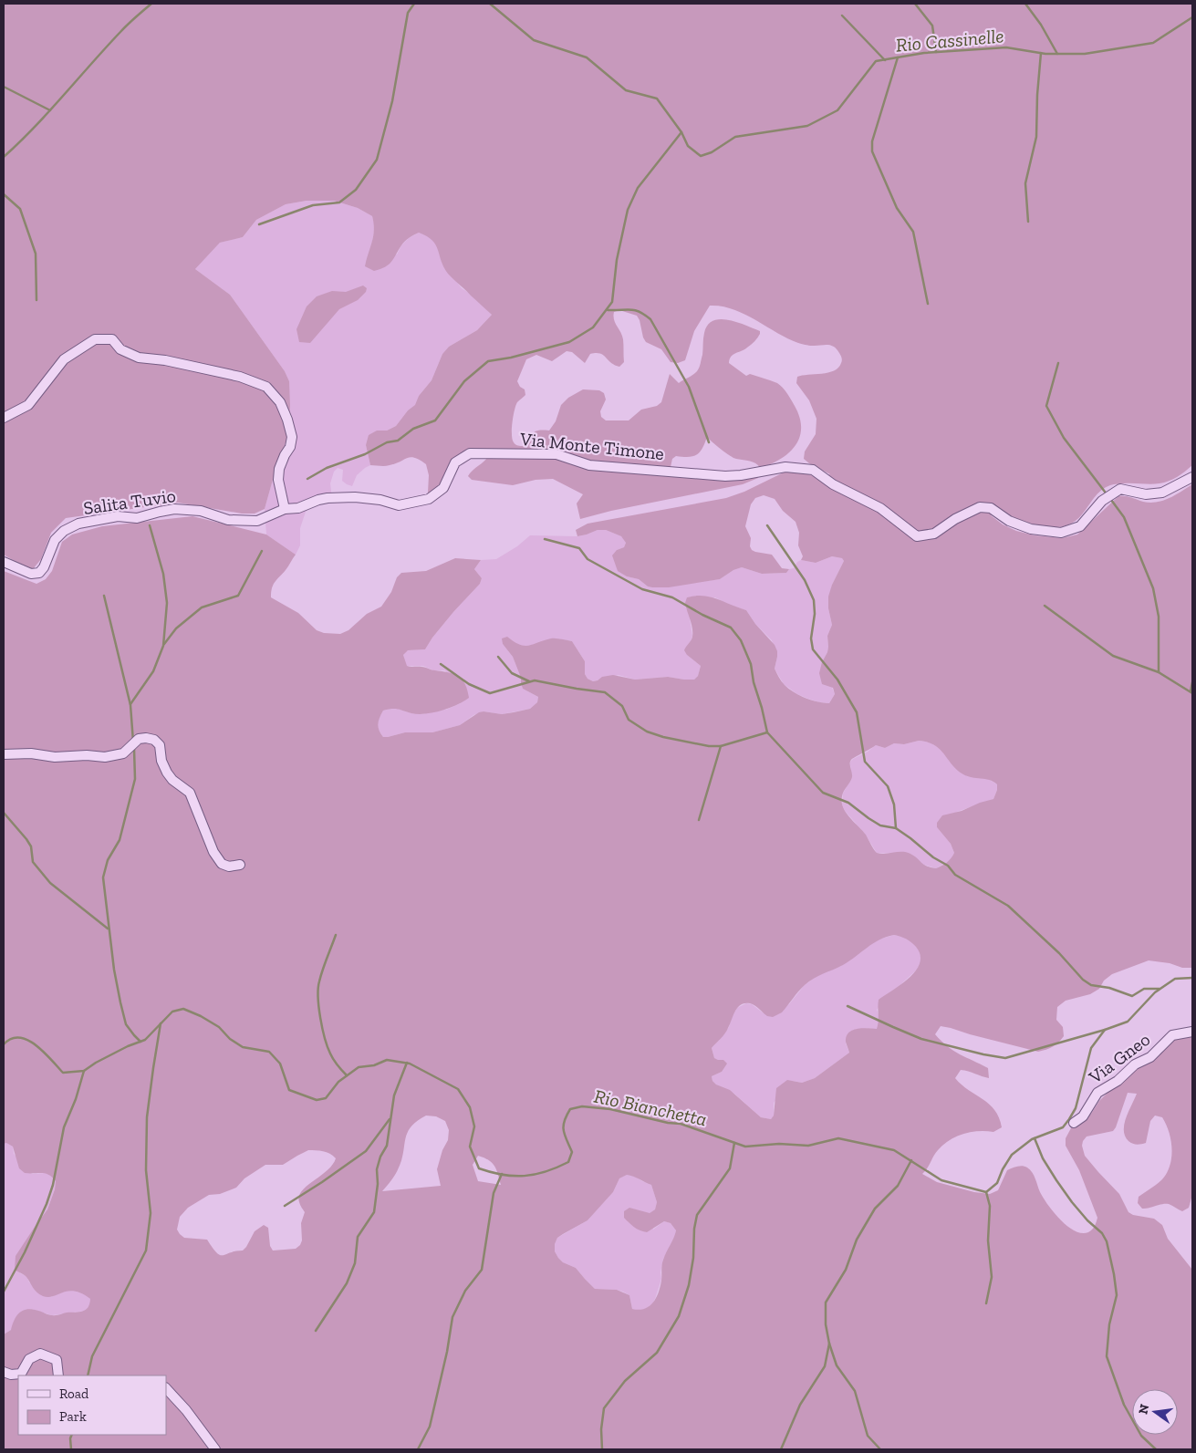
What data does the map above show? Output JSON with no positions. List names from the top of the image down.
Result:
{
  "streets": {
    "street": ["Via Monte Timone", "Salita Tuvio", "Via Gneo"]
  },
  "crossings": [
    ["Via Monte Timone", "Salita Tuvio"]
  ],
  "water": ["Rio Cassinelle", "Rio Bianchetta"],
  "legend": ["Road", "Park"],
  "north": "left"
}
